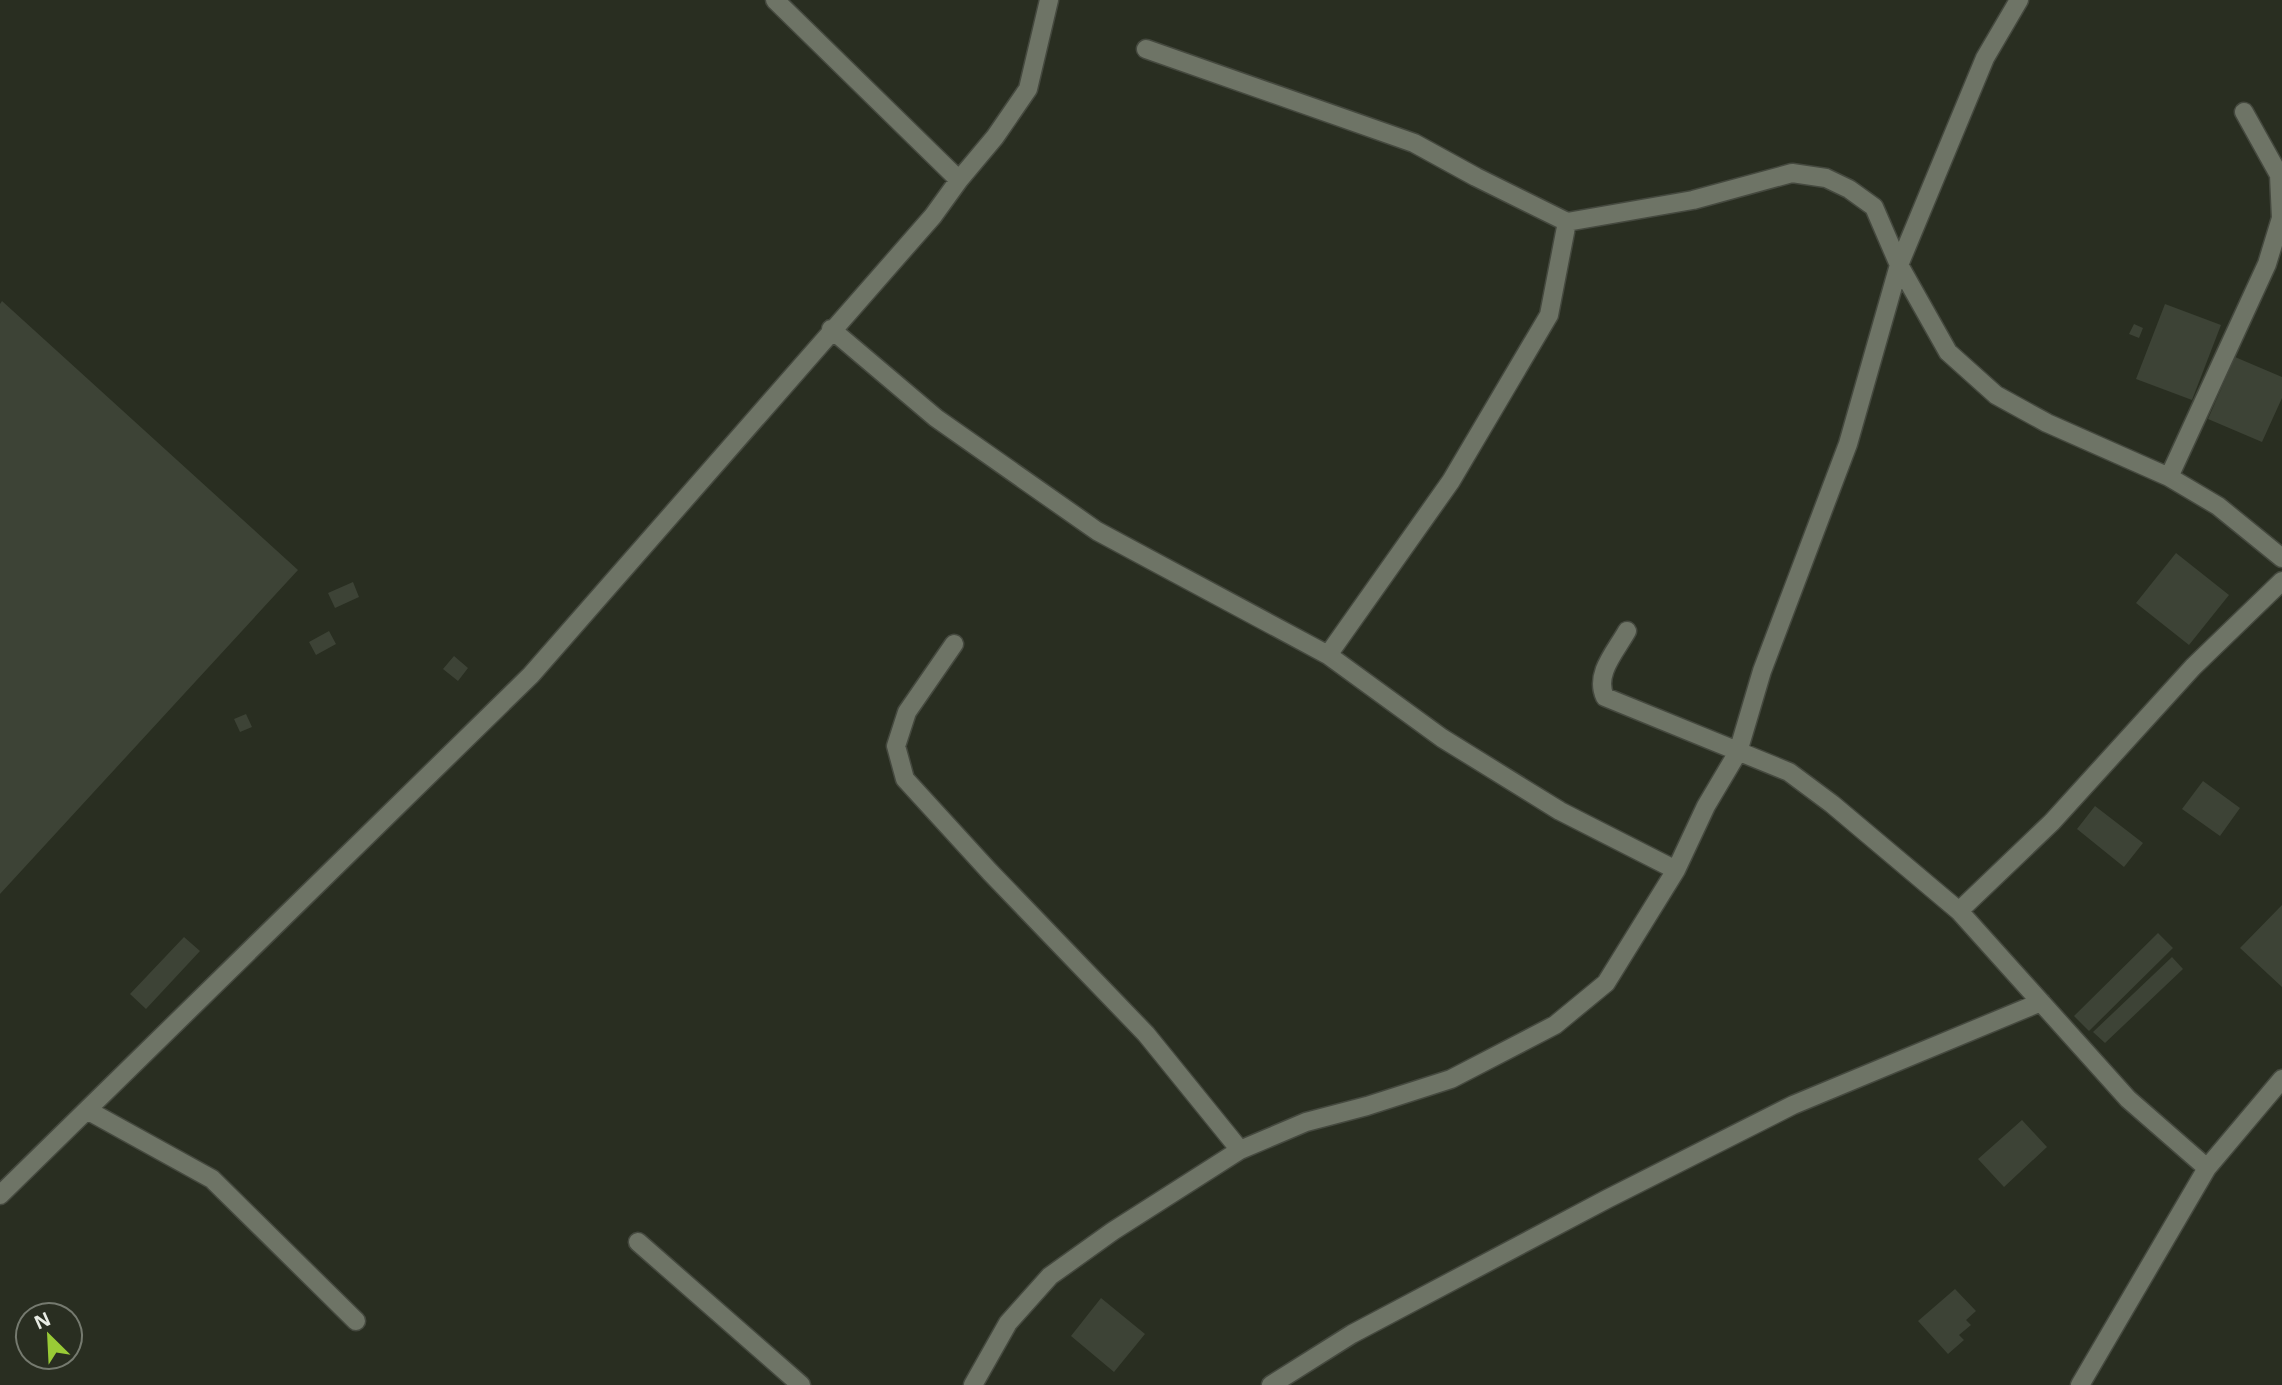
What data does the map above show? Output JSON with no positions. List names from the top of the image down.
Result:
{
  "north": "top left"
}
